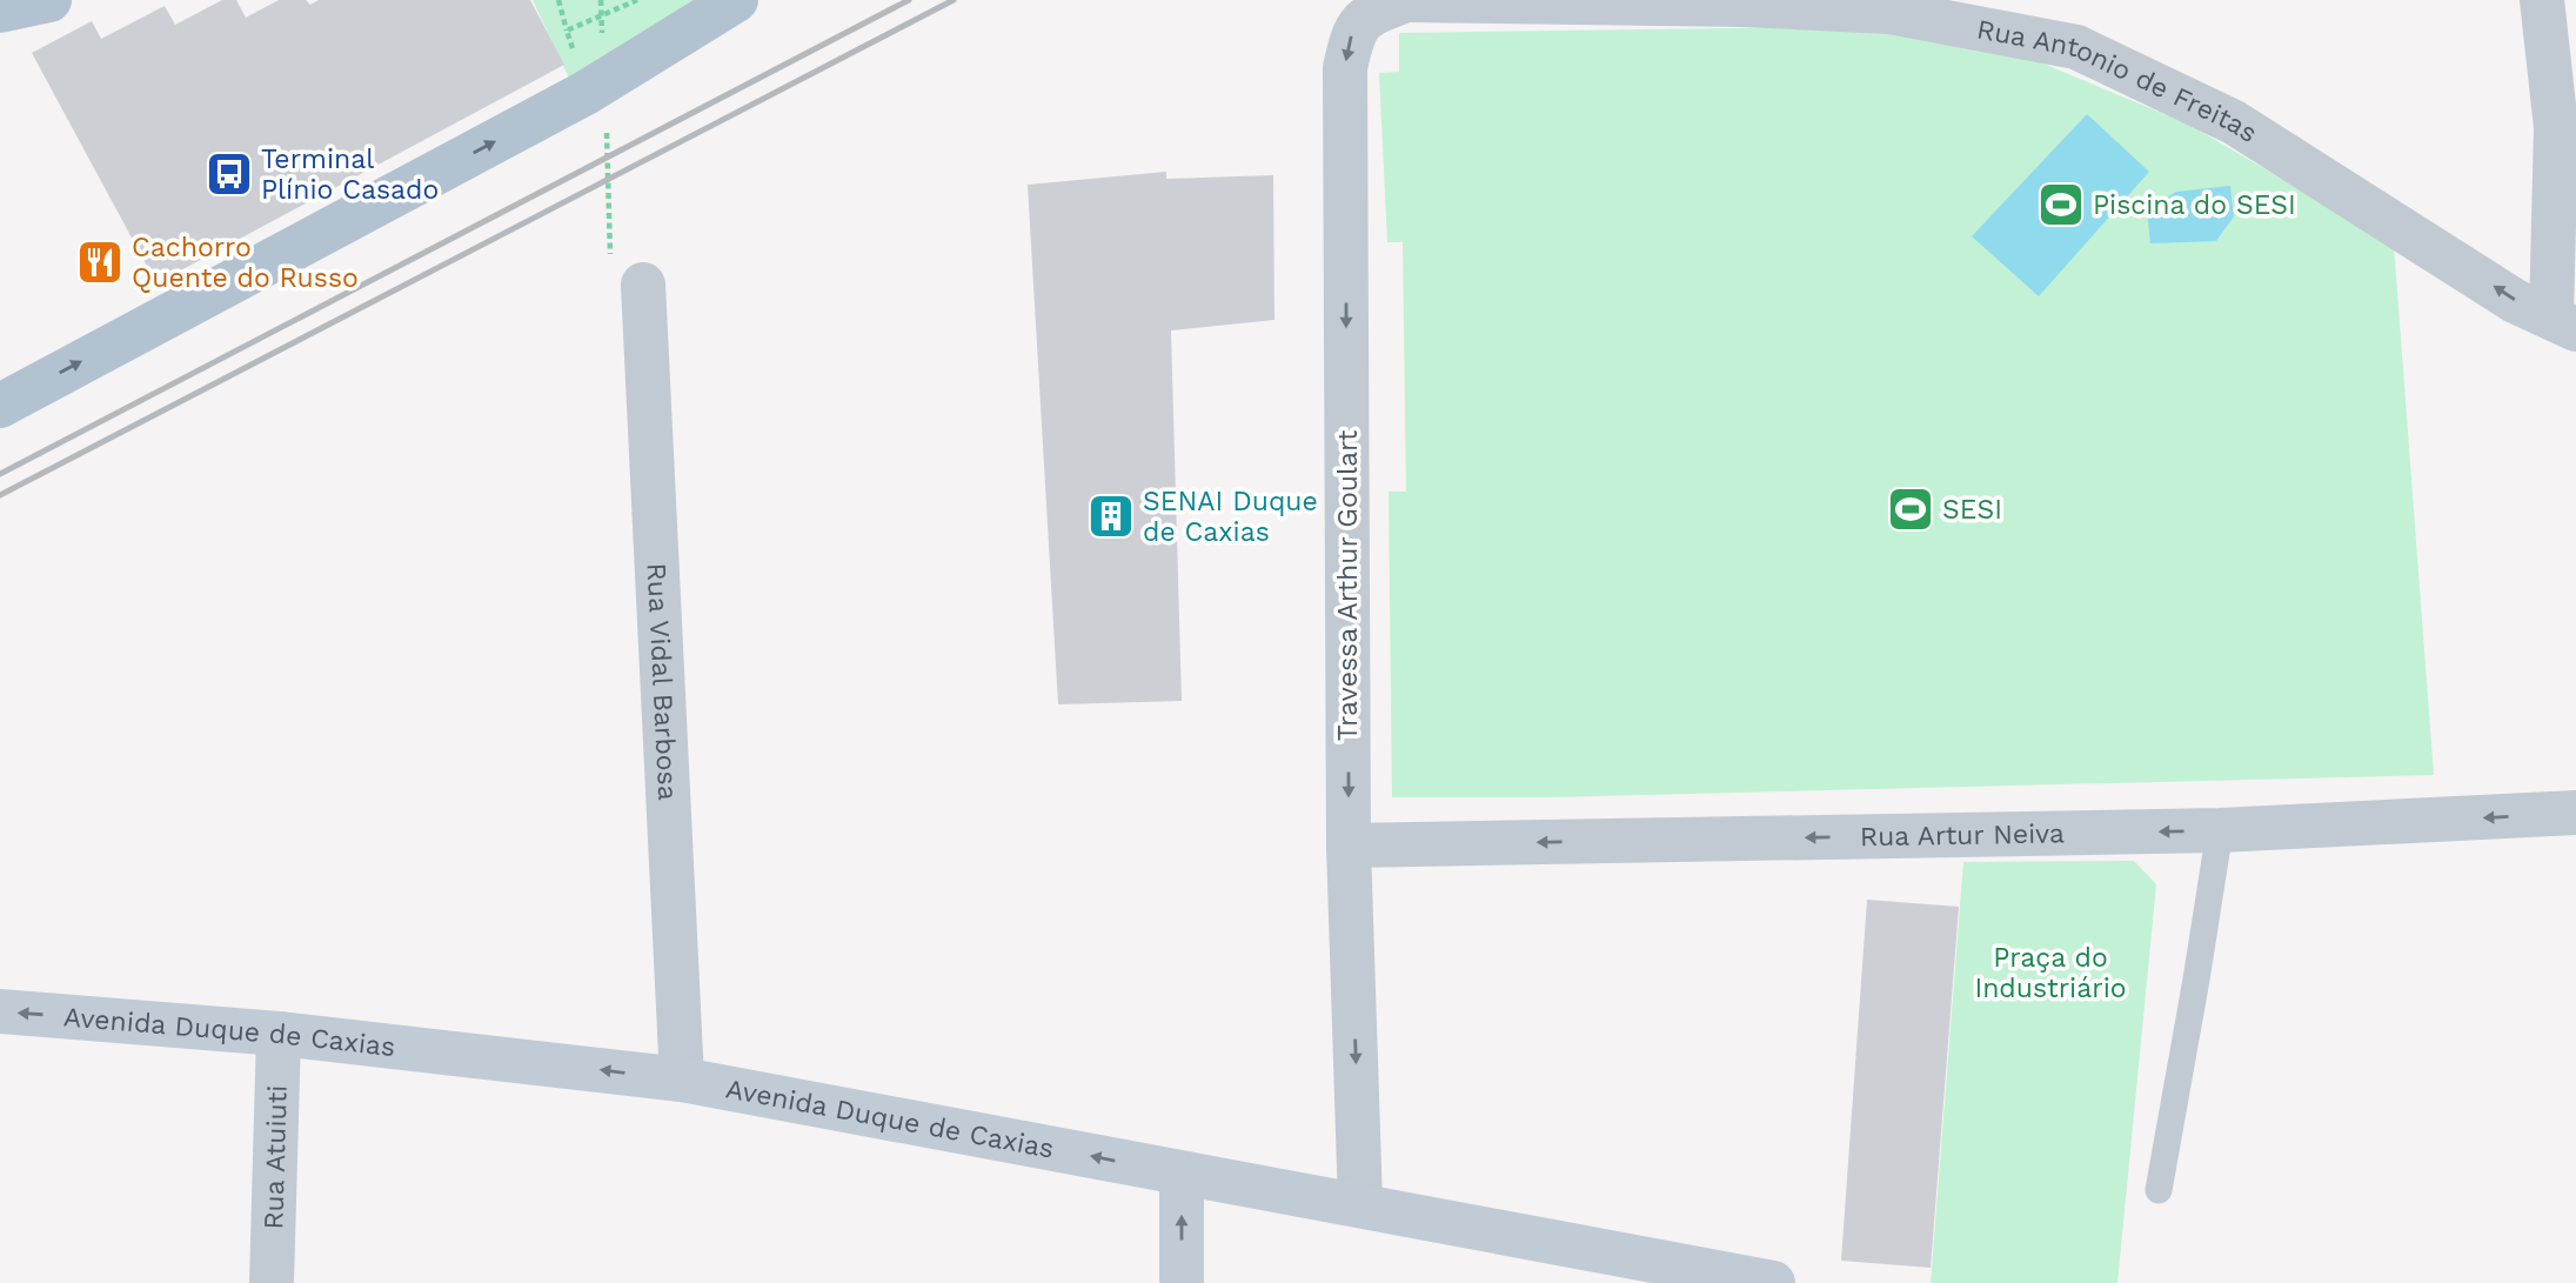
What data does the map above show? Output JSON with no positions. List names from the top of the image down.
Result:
{
  "streets": {
    "main road": ["Avenida Duque de Caxias"],
    "street": [
      "Rua Antonio de Freitas",
      "Travessa Arthur Goulart",
      "Rua Vidal Barbosa",
      "Rua Artur Neiva",
      "Rua Atuiuti"
    ]
  },
  "crossings": [
    ["Rua Antonio de Freitas", "Travessa Arthur Goulart"],
    ["Travessa Arthur Goulart", "Rua Artur Neiva"],
    ["Travessa Arthur Goulart", "Avenida Duque de Caxias"],
    ["Rua Vidal Barbosa", "Avenida Duque de Caxias"],
    ["Avenida Duque de Caxias", "Rua Atuiuti"]
  ],
  "one_way": [
    "Rua Antonio de Freitas",
    "Travessa Arthur Goulart",
    "Rua Artur Neiva",
    "Avenida Duque de Caxias"
  ],
  "parks": ["Praça do Industriário"],
  "places": {
    "bus stop": ["Terminal Plínio Casado"],
    "sports": ["Piscina do SESI", "SESI"],
    "restaurant": ["Cachorro Quente do Russo"],
    "building": ["SENAI Duque de Caxias"]
  }
}
